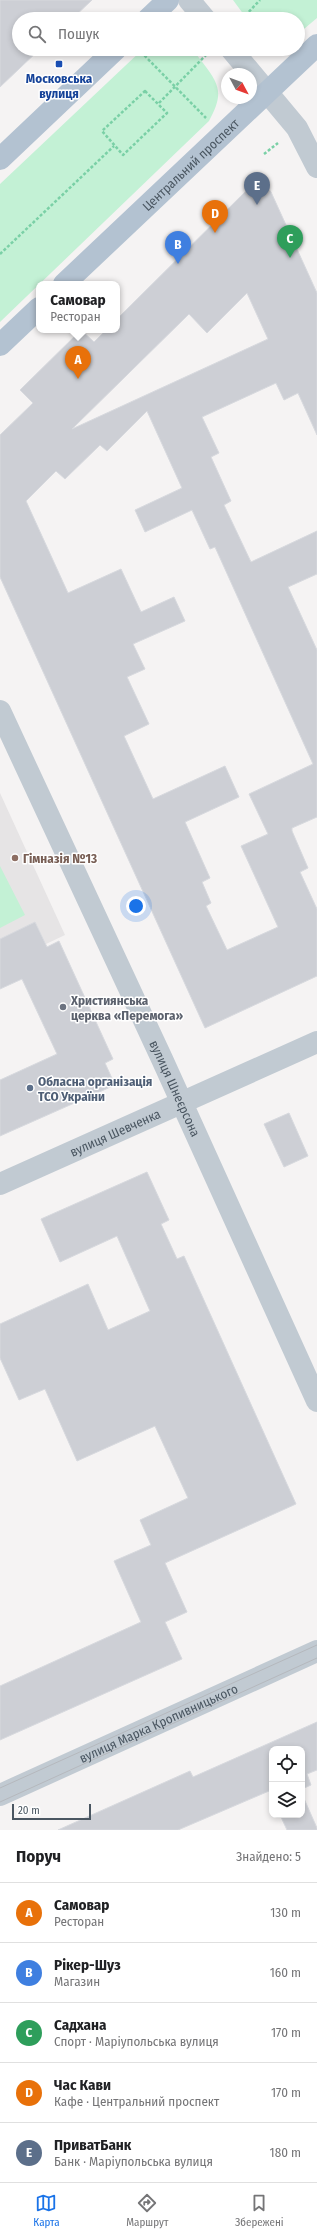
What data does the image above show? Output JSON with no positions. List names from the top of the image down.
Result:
{
  "streets": {
    "main road": ["Центральний проспект"],
    "street": ["вулиця Шнеєрсона", "вулиця Шевченка", "вулиця Марка Кропивницького"]
  },
  "crossings": [
    ["вулиця Шнеєрсона", "вулиця Шевченка"]
  ],
  "places": {
    "transit": ["Московська вулиця"],
    "other": ["Гімназія №13", "Християнська церква «Перемога»", "Обласна організація ТСО України"]
  },
  "scale_bar": "20 m",
  "north": "bottom right",
  "page": {
    "search": "Пошук",
    "pins": [
      "E",
      "D",
      "C",
      "B",
      "A"
    ],
    "popup": ["Самовар", "Ресторан"],
    "scale": "20 m",
    "heading": ["Поруч", "Знайдено: 5"],
    "list": [
      {
        "mark": "A",
        "name": "Самовар",
        "note": "Ресторан",
        "value": "130 m"
      },
      {
        "mark": "B",
        "name": "Рікер-Шуз",
        "note": "Магазин",
        "value": "160 m"
      },
      {
        "mark": "C",
        "name": "Садхана",
        "note": "Спорт · Маріупольська вулиця",
        "value": "170 m"
      },
      {
        "mark": "D",
        "name": "Час Кави",
        "note": "Кафе · Центральний проспект",
        "value": "170 m"
      },
      {
        "mark": "E",
        "name": "ПриватБанк",
        "note": "Банк · Маріупольська вулиця",
        "value": "180 m"
      }
    ],
    "nav": ["Карта", "Маршрут", "Збережені"]
  }
}
